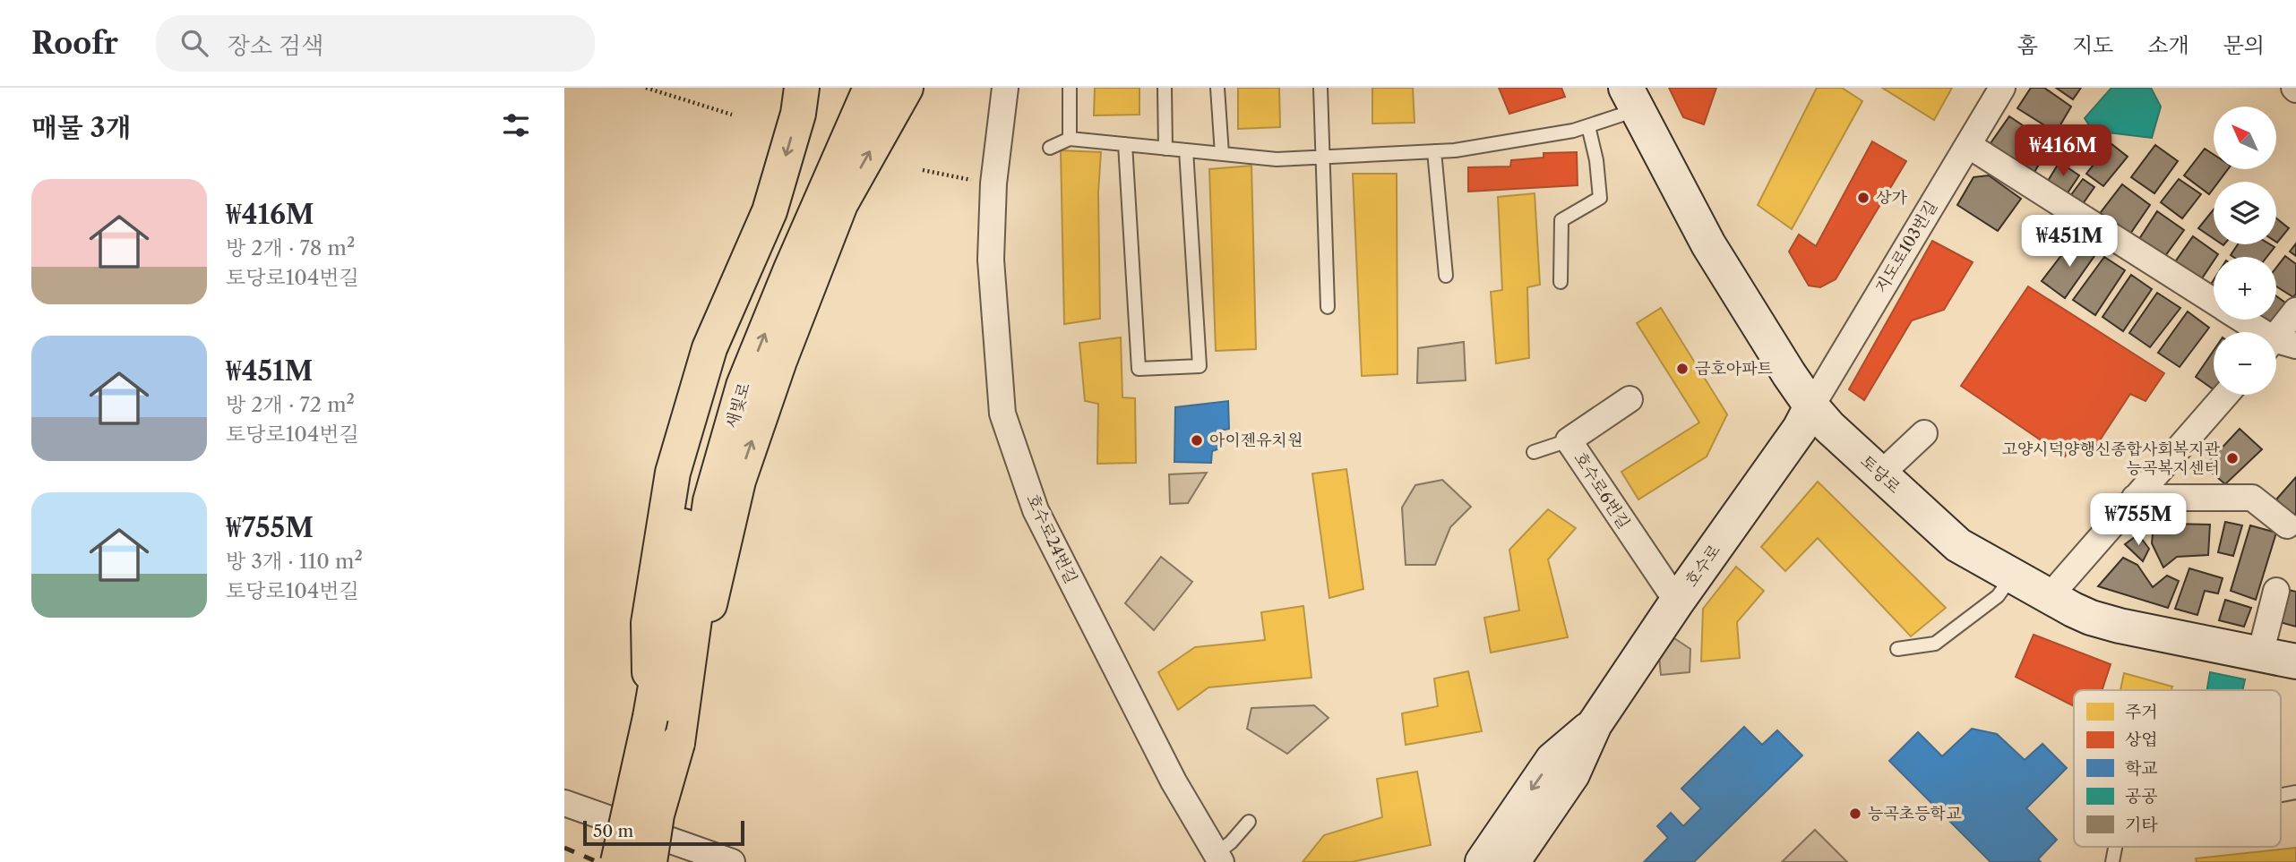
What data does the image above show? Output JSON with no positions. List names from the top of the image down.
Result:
{
  "streets": {
    "main road": ["새빛로", "토당로", "호수로"],
    "street": ["지도로103번길", "호수로6번길", "호수로24번길"]
  },
  "crossings": [
    ["지도로103번길", "토당로"],
    ["지도로103번길", "호수로"],
    ["토당로", "호수로"],
    ["호수로6번길", "호수로"]
  ],
  "places": [
    "상가",
    "금호아파트",
    "아이젠유치원",
    "고양시덕양행신종합사회복지관 능곡복지센터",
    "능곡초등학교"
  ],
  "legend": [
    "주거",
    "상업",
    "학교",
    "공공",
    "기타"
  ],
  "scale_bar": "50 m",
  "north": "top left",
  "page": {
    "header": "Roofr",
    "search": "장소 검색",
    "nav": [
      "홈",
      "지도",
      "소개",
      "문의"
    ],
    "heading": "매물 3개",
    "map_buttons": ["+", "−"],
    "price": ["₩416M", "₩451M", "₩755M"],
    "list": [
      {
        "name": "₩416M",
        "note": "방 2개 · 78 m² · 토당로104번길"
      },
      {
        "name": "₩451M",
        "note": "방 2개 · 72 m² · 토당로104번길"
      },
      {
        "name": "₩755M",
        "note": "방 3개 · 110 m² · 토당로104번길"
      }
    ],
    "scale": "50 m"
  }
}
